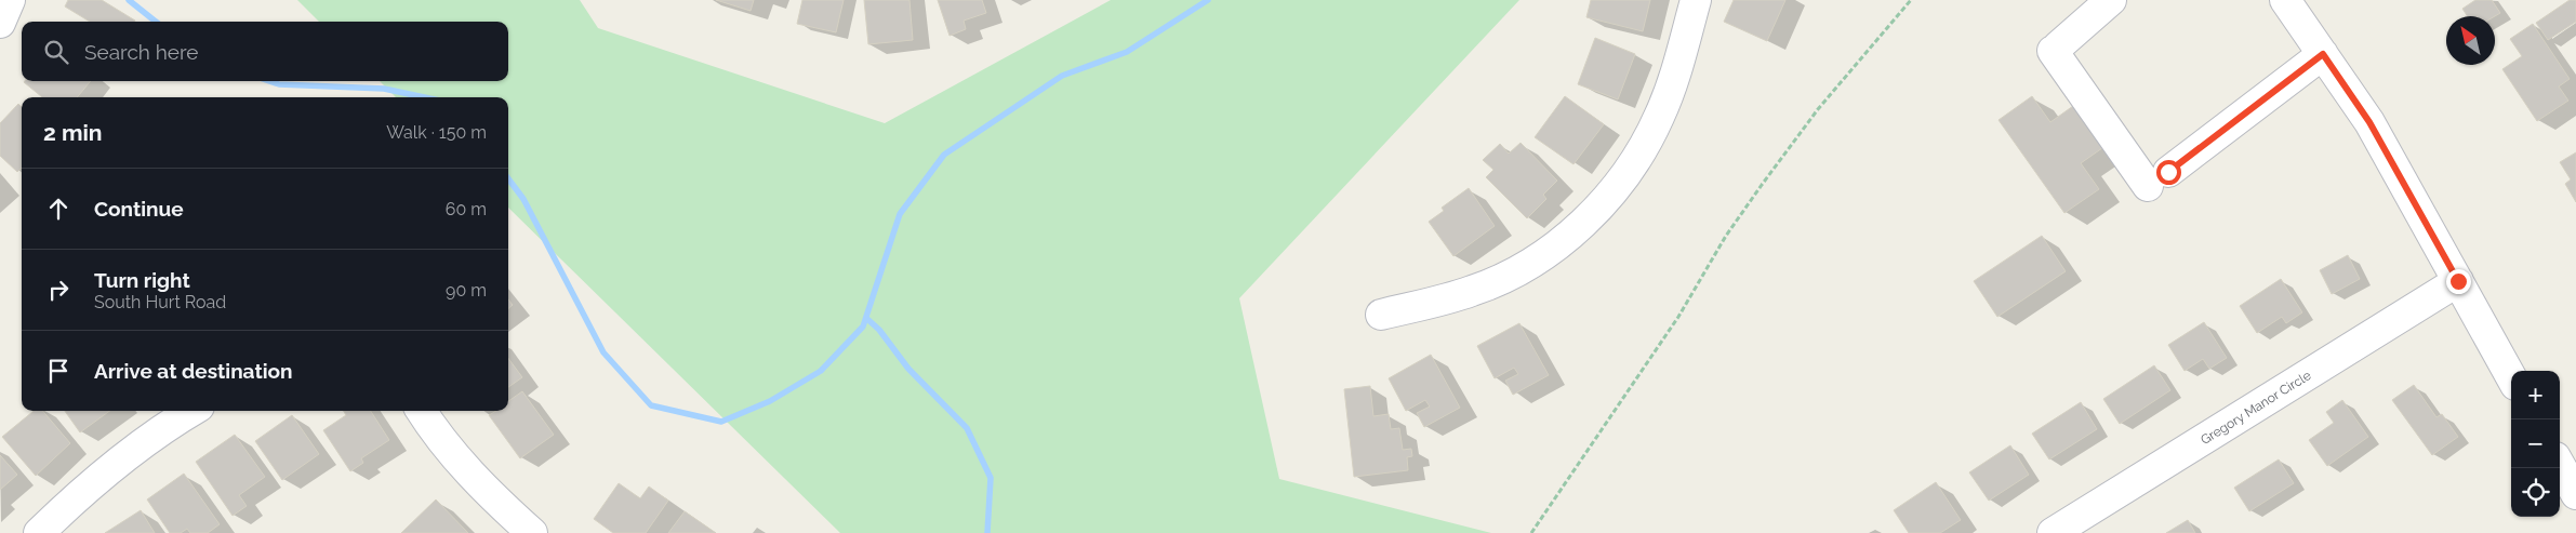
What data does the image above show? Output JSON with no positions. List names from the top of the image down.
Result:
{
  "streets": {
    "street": ["Gregory Manor Circle"]
  },
  "north": "top left",
  "page": {
    "search": "Search here",
    "heading": ["2 min", "Walk · 150 m"],
    "list": [
      ["Continue", "60 m"],
      ["Turn right", "South Hurt Road", "90 m"],
      "Arrive at destination"
    ],
    "map_buttons": ["+", "−"]
  }
}
